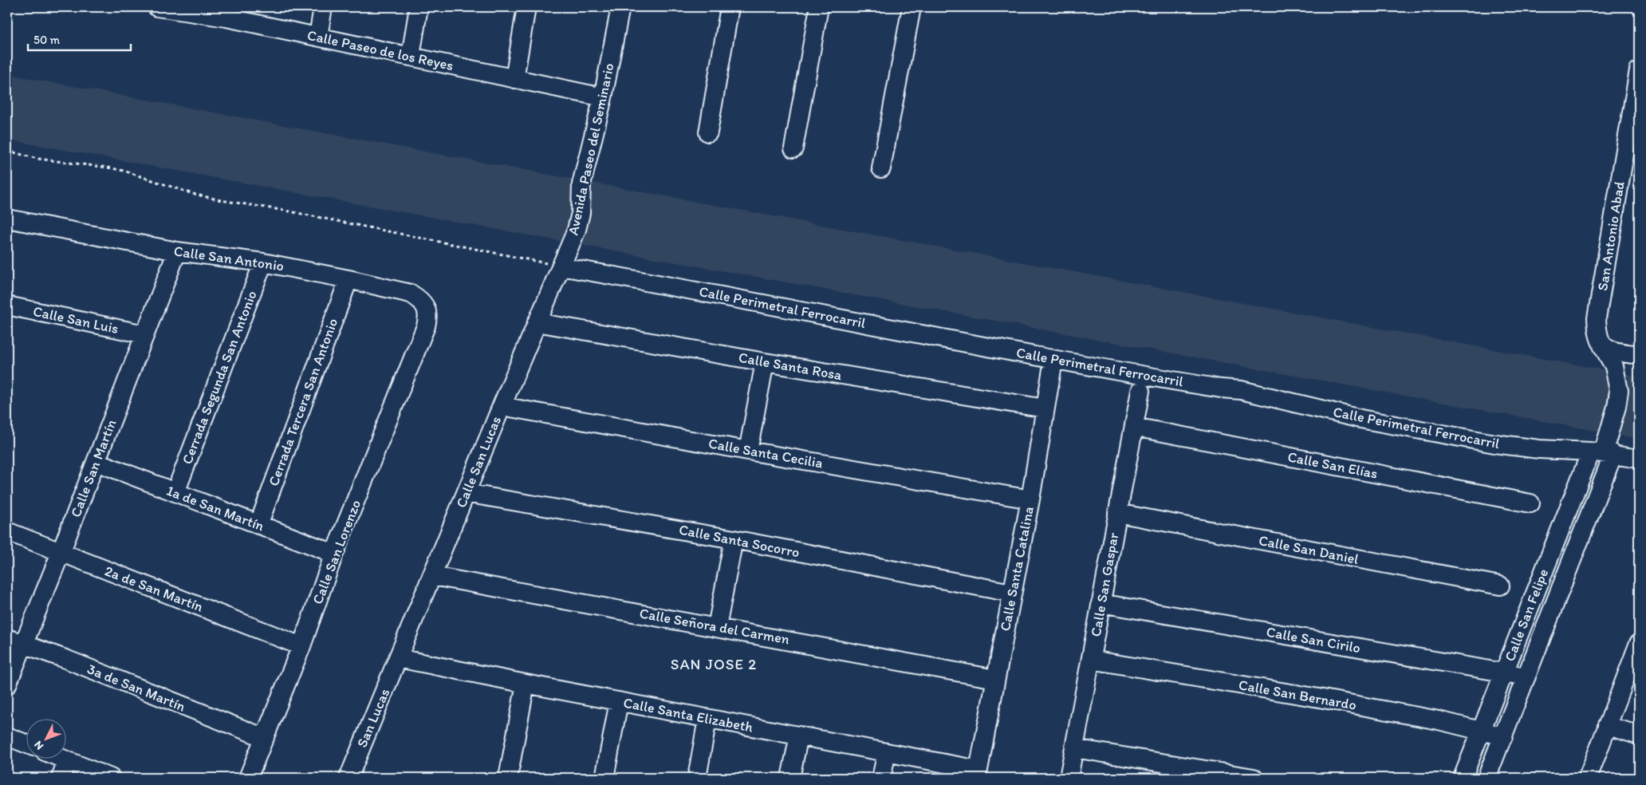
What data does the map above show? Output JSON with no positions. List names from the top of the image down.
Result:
{
  "streets": {
    "street": [
      "Calle Paseo de los Reyes",
      "Avenida Paseo del Seminario",
      "San Antonio Abad",
      "Calle San Antonio",
      "Calle Perimetral Ferrocarril",
      "Calle San Luis",
      "Calle Santa Rosa",
      "Cerrada Segunda San Antonio",
      "Cerrada Tercera San Antonio",
      "Calle Santa Cecilia",
      "Calle San Lucas",
      "Calle San Elías",
      "Calle San Martín",
      "1a de San Martín",
      "Calle Santa Socorro",
      "Calle San Daniel",
      "Calle San Lorenzo",
      "Calle Santa Catalina",
      "Calle San Gaspar",
      "2a de San Martín",
      "Calle San Felipe",
      "Calle Señora del Carmen",
      "Calle San Cirilo",
      "3a de San Martín",
      "Calle San Bernardo",
      "Calle Santa Elizabeth",
      "San Lucas"
    ]
  },
  "crossings": [
    ["Calle Paseo de los Reyes", "Avenida Paseo del Seminario"],
    ["Avenida Paseo del Seminario", "Calle Perimetral Ferrocarril"],
    ["Avenida Paseo del Seminario", "Calle San Lucas"],
    ["San Antonio Abad", "Calle Perimetral Ferrocarril"],
    ["San Antonio Abad", "Calle San Felipe"],
    ["Calle San Antonio", "Cerrada Segunda San Antonio"],
    ["Calle San Antonio", "Cerrada Tercera San Antonio"],
    ["Calle San Antonio", "Calle San Martín"],
    ["Calle San Antonio", "Calle San Lorenzo"],
    ["Calle Perimetral Ferrocarril", "Calle San Lucas"],
    ["Calle Perimetral Ferrocarril", "Calle Santa Catalina"],
    ["Calle Perimetral Ferrocarril", "Calle San Felipe"],
    ["Calle San Luis", "Calle San Martín"],
    ["Calle Santa Rosa", "Calle San Lucas"],
    ["Calle Santa Rosa", "Calle Santa Catalina"],
    ["Cerrada Segunda San Antonio", "1a de San Martín"],
    ["Cerrada Tercera San Antonio", "1a de San Martín"],
    ["Calle Santa Cecilia", "Calle San Lucas"],
    ["Calle Santa Cecilia", "Calle Santa Catalina"],
    ["Calle San Lucas", "Calle Santa Socorro"],
    ["Calle San Lucas", "Calle Señora del Carmen"],
    ["Calle San Lucas", "Calle Santa Elizabeth"],
    ["Calle San Lucas", "San Lucas"],
    ["Calle San Elías", "Calle San Gaspar"],
    ["Calle San Martín", "1a de San Martín"],
    ["Calle San Martín", "2a de San Martín"],
    ["Calle San Martín", "3a de San Martín"],
    ["1a de San Martín", "Calle San Lorenzo"],
    ["Calle Santa Socorro", "Calle Santa Catalina"],
    ["Calle San Daniel", "Calle San Gaspar"],
    ["Calle San Lorenzo", "2a de San Martín"],
    ["Calle San Lorenzo", "3a de San Martín"],
    ["Calle Santa Catalina", "Calle Señora del Carmen"],
    ["Calle Santa Catalina", "Calle Santa Elizabeth"],
    ["Calle San Gaspar", "Calle San Cirilo"],
    ["Calle San Gaspar", "Calle San Bernardo"],
    ["Calle San Felipe", "Calle San Cirilo"],
    ["Calle San Felipe", "Calle San Bernardo"],
    ["Calle Santa Elizabeth", "San Lucas"]
  ],
  "districts": ["SAN JOSE 2"],
  "scale_bar": "50 m",
  "north": "bottom left"
}
